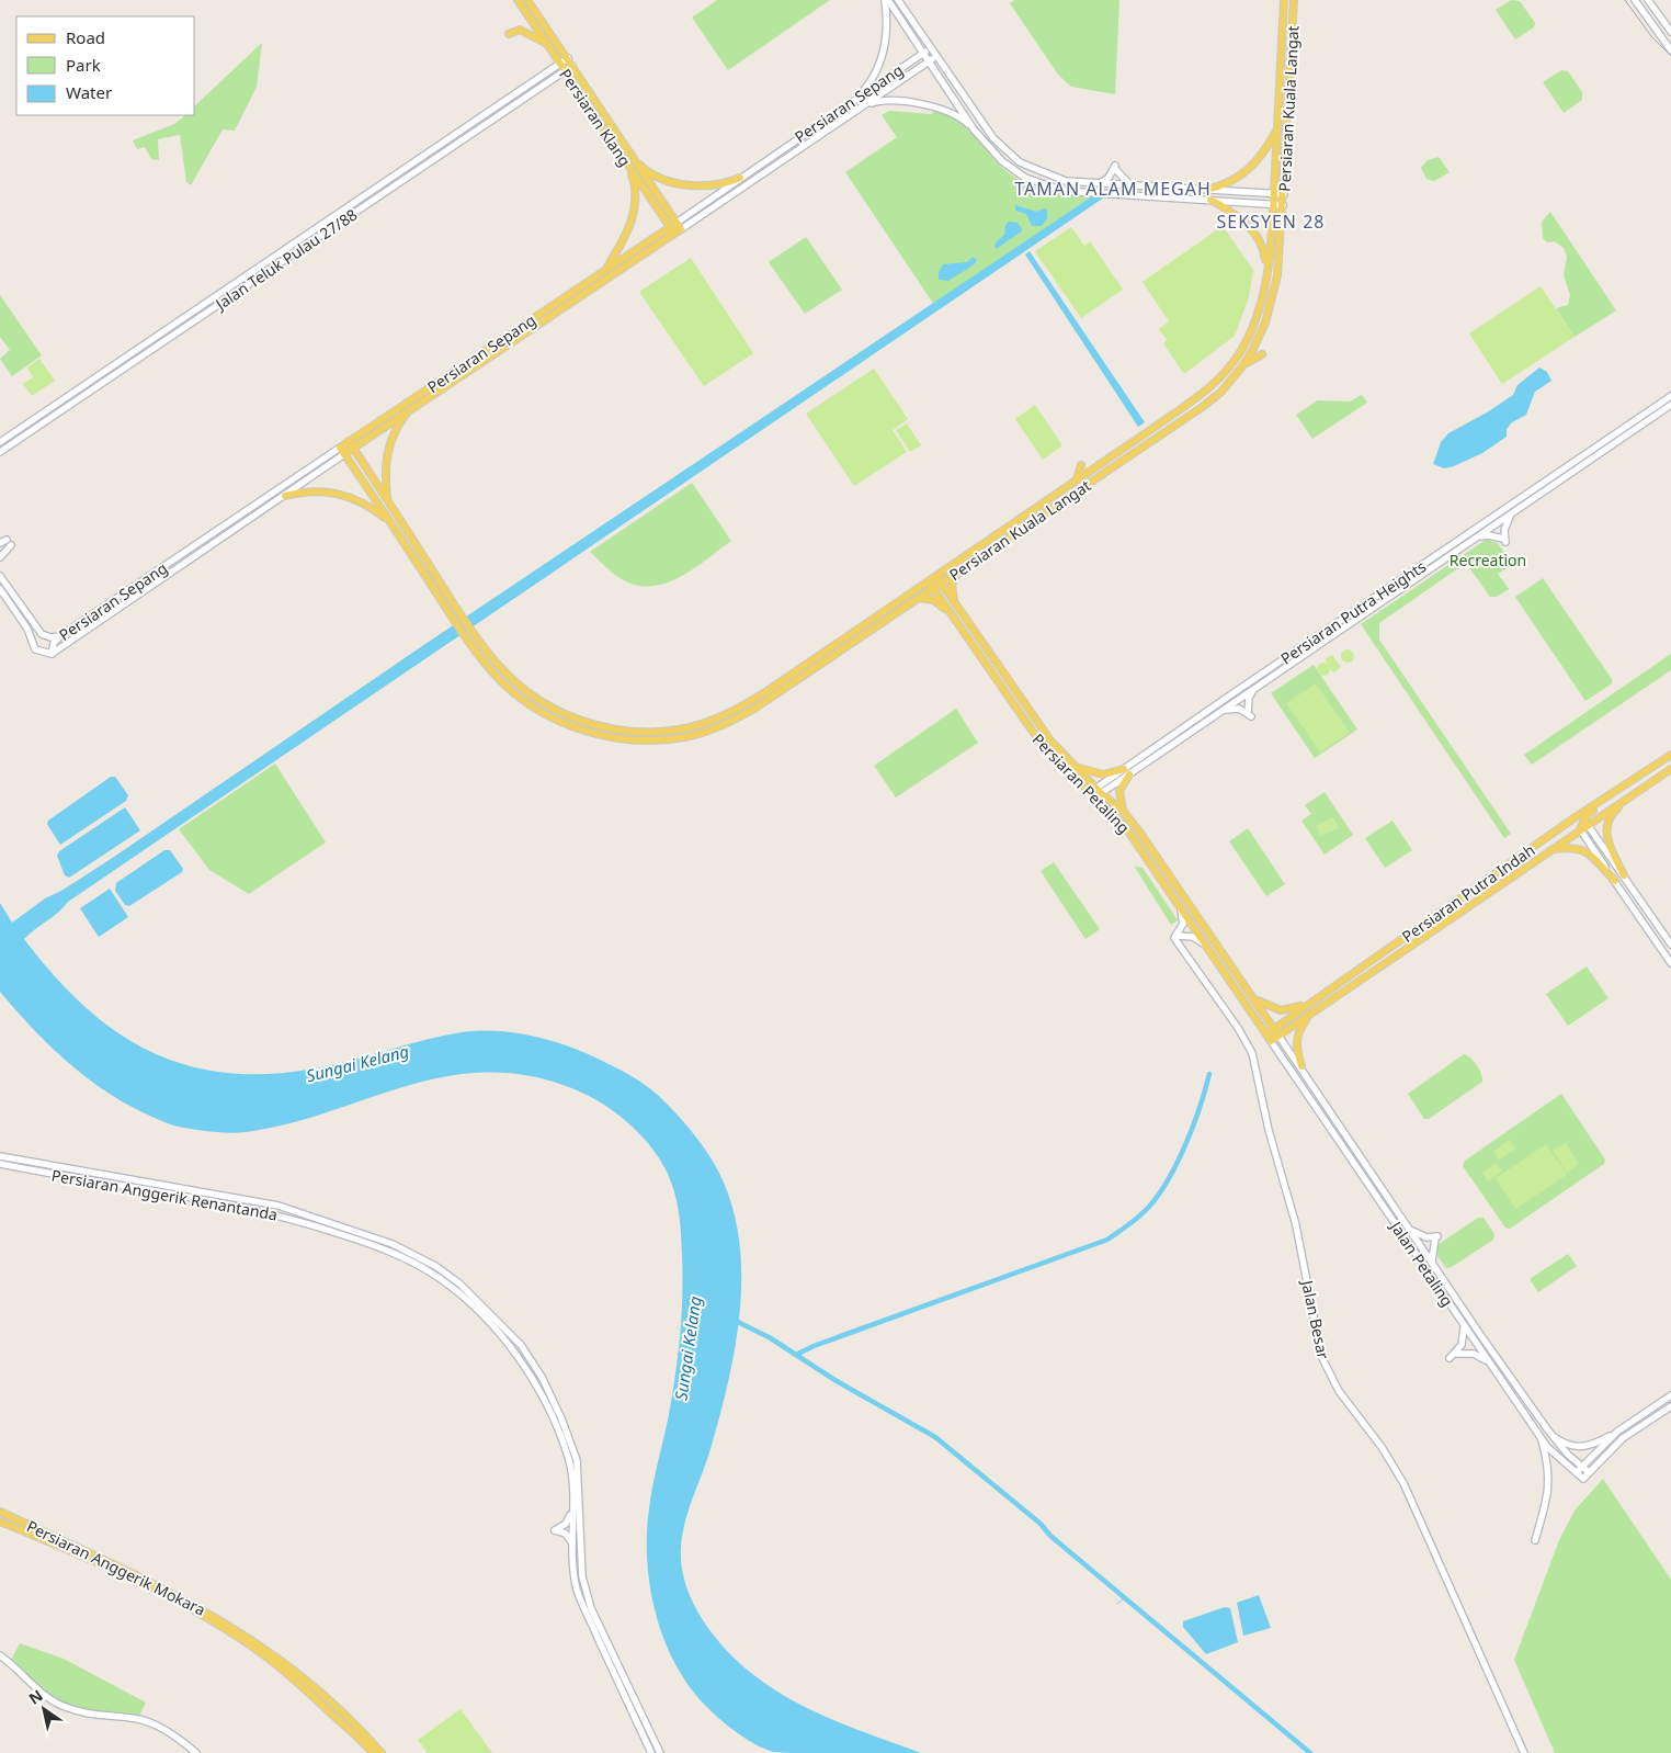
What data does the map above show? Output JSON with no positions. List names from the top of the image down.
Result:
{
  "streets": {
    "main road": [
      "Persiaran Sepang",
      "Persiaran Kuala Langat",
      "Persiaran Klang",
      "Jalan Teluk Pulau 27/88",
      "Persiaran Putra Heights",
      "Persiaran Petaling",
      "Persiaran Putra Indah",
      "Persiaran Anggerik Renantanda",
      "Jalan Petaling",
      "Jalan Besar",
      "Persiaran Anggerik Mokara"
    ]
  },
  "crossings": [
    ["Persiaran Sepang", "Persiaran Klang"],
    ["Persiaran Kuala Langat", "Persiaran Petaling"],
    ["Persiaran Klang", "Jalan Teluk Pulau 27/88"],
    ["Persiaran Putra Heights", "Persiaran Petaling"],
    ["Persiaran Petaling", "Persiaran Putra Indah"],
    ["Persiaran Petaling", "Jalan Petaling"],
    ["Persiaran Putra Indah", "Jalan Petaling"]
  ],
  "districts": ["TAMAN ALAM MEGAH", "SEKSYEN 28"],
  "water": ["Sungai Kelang"],
  "parks": ["Recreation"],
  "legend": ["Road", "Park", "Water"],
  "north": "top left"
}
